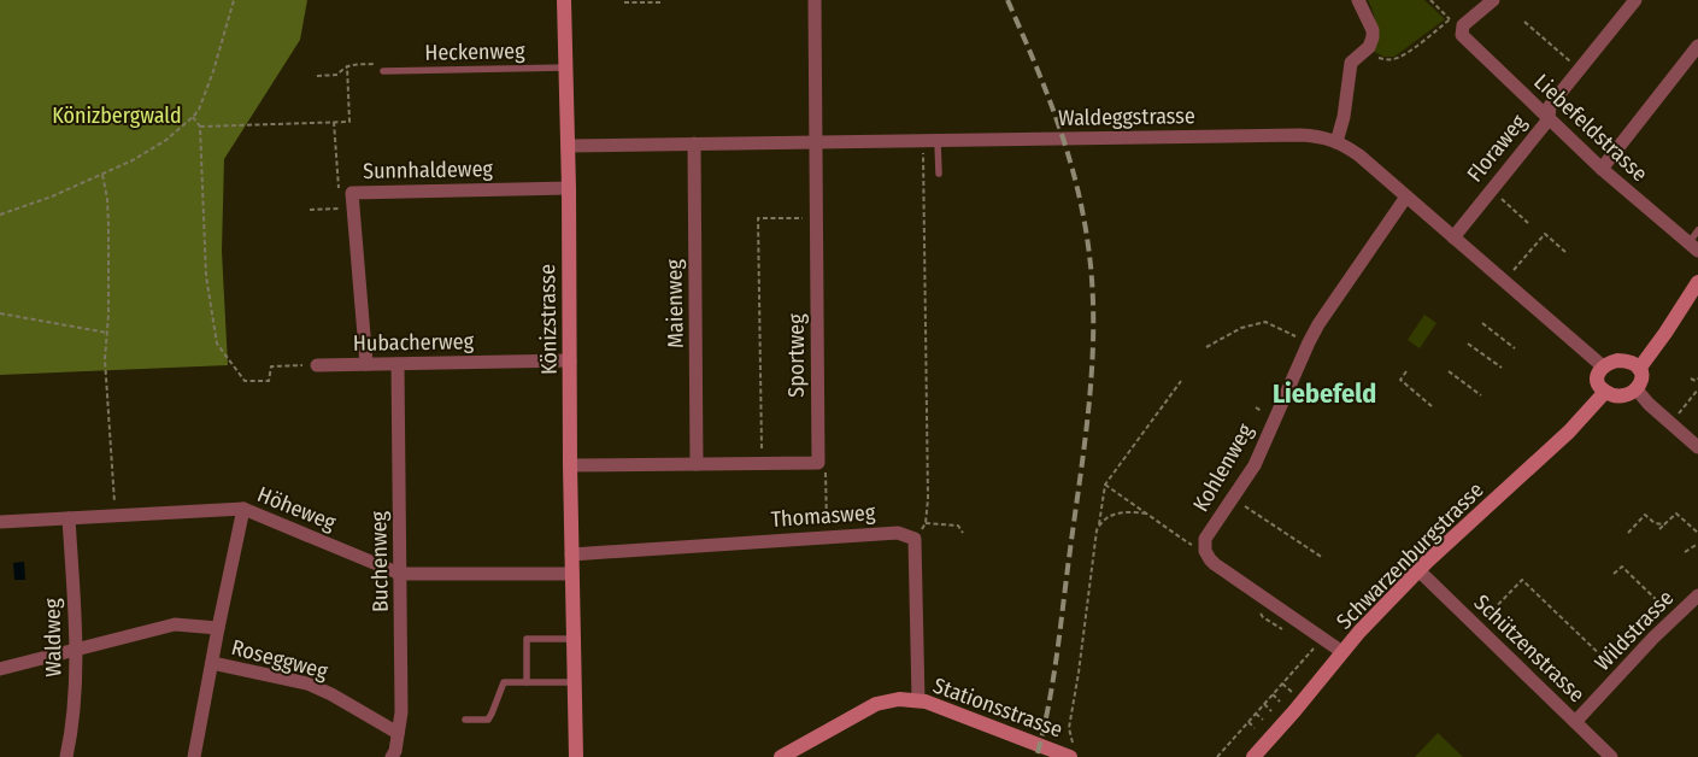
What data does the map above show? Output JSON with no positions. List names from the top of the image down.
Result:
{
  "streets": {
    "main road": ["Könizstrasse", "Schwarzenburgstrasse", "Stationsstrasse"],
    "street": [
      "Waldeggstrasse",
      "Liebefeldstrasse",
      "Floraweg",
      "Sunnhaldeweg",
      "Maienweg",
      "Hubacherweg",
      "Sportweg",
      "Kohlenweg",
      "Höheweg",
      "Thomasweg",
      "Buchenweg",
      "Wildstrasse",
      "Waldweg",
      "Schützenstrasse",
      "Roseggweg"
    ],
    "lane": ["Heckenweg"]
  },
  "crossings": [
    ["Heckenweg", "Könizstrasse"],
    ["Waldeggstrasse", "Floraweg"],
    ["Waldeggstrasse", "Maienweg"],
    ["Waldeggstrasse", "Könizstrasse"],
    ["Waldeggstrasse", "Sportweg"],
    ["Waldeggstrasse", "Kohlenweg"],
    ["Waldeggstrasse", "Schwarzenburgstrasse"],
    ["Liebefeldstrasse", "Floraweg"],
    ["Sunnhaldeweg", "Könizstrasse"],
    ["Sunnhaldeweg", "Hubacherweg"],
    ["Könizstrasse", "Hubacherweg"],
    ["Könizstrasse", "Höheweg"],
    ["Könizstrasse", "Thomasweg"],
    ["Hubacherweg", "Buchenweg"],
    ["Höheweg", "Buchenweg"],
    ["Höheweg", "Waldweg"],
    ["Schwarzenburgstrasse", "Schützenstrasse"],
    ["Buchenweg", "Roseggweg"],
    ["Wildstrasse", "Schützenstrasse"]
  ],
  "districts": ["Liebefeld"],
  "parks": ["Könizbergwald"]
}
